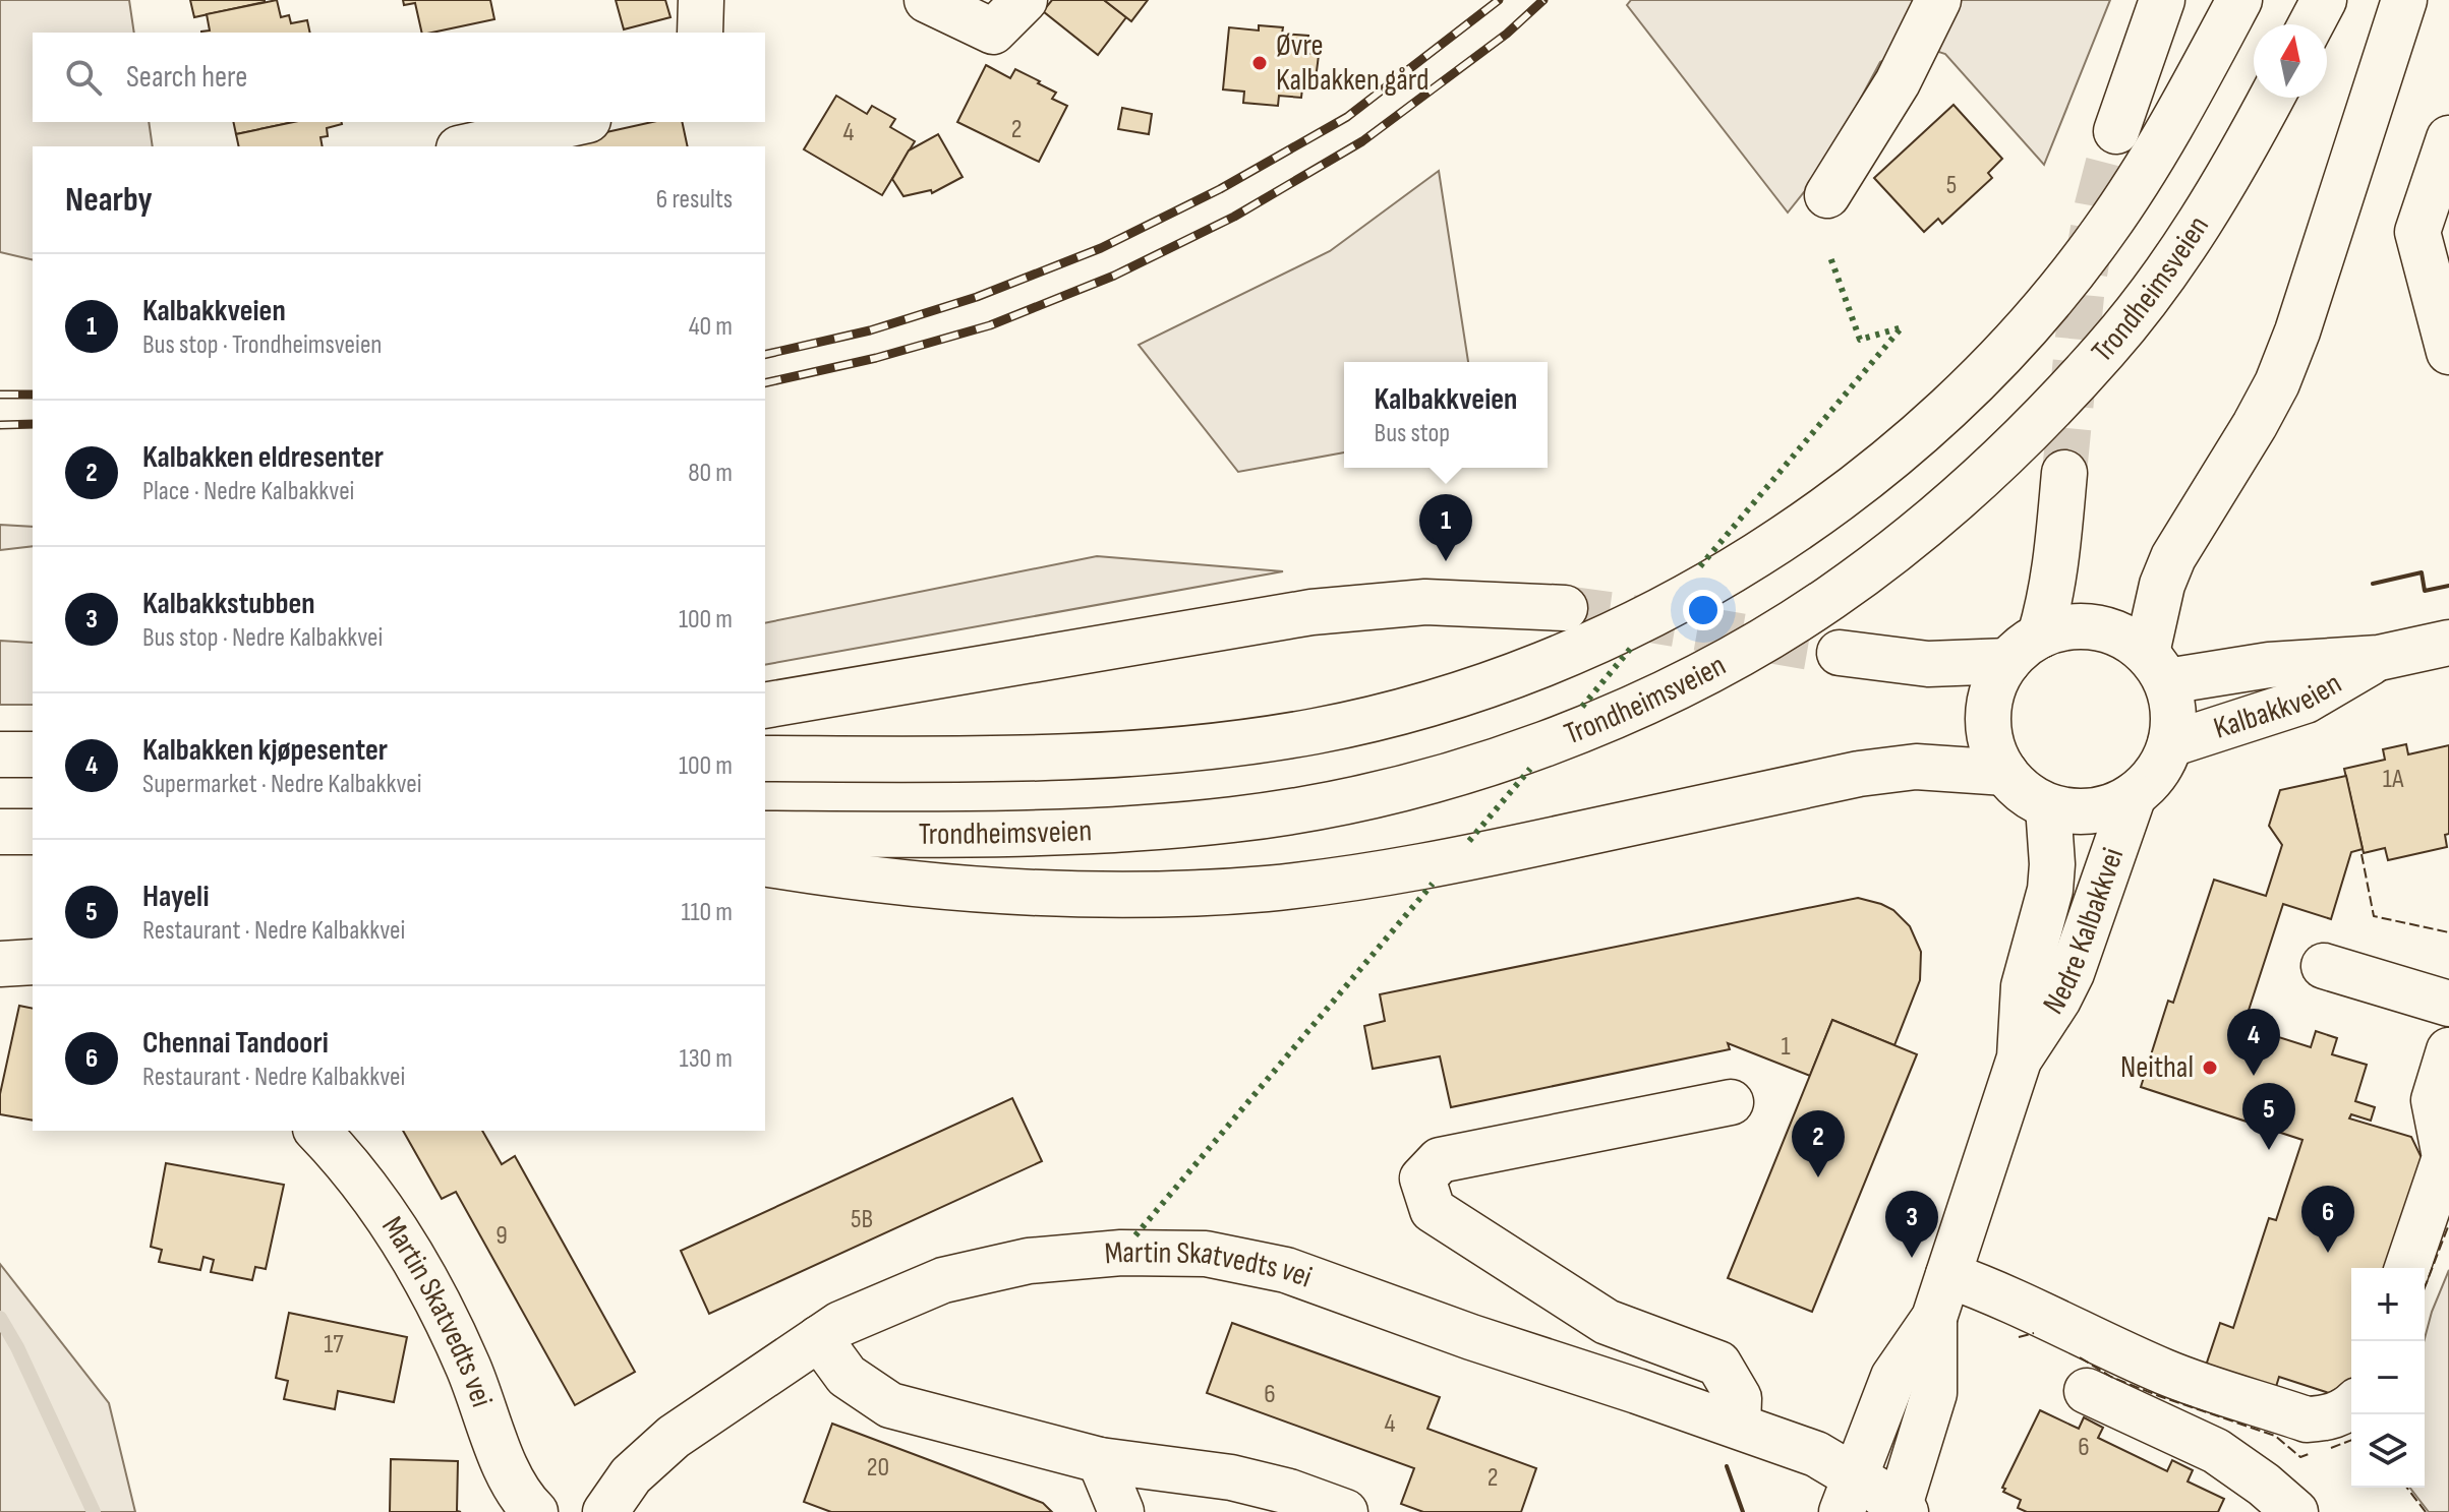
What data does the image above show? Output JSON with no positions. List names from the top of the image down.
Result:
{
  "streets": {
    "main road": [
      "Trondheimsveien",
      "Kalbakkveien",
      "Nedre Kalbakkvei",
      "Martin Skatvedts vei"
    ]
  },
  "crossings": [
    ["Kalbakkveien", "Nedre Kalbakkvei"],
    ["Nedre Kalbakkvei", "Martin Skatvedts vei"]
  ],
  "places": ["Øvre Kalbakken gård", "Neithal"],
  "house_numbers": [
    "2",
    "4",
    "5",
    "1A",
    "1",
    "5B",
    "9",
    "17",
    "6",
    "4",
    "6",
    "20",
    "2"
  ],
  "north": "top",
  "page": {
    "search": "Search here",
    "heading": ["Nearby", "6 results"],
    "list": [
      {
        "mark": "1",
        "name": "Kalbakkveien",
        "note": "Bus stop · Trondheimsveien",
        "value": "40 m"
      },
      {
        "mark": "2",
        "name": "Kalbakken eldresenter",
        "note": "Place · Nedre Kalbakkvei",
        "value": "80 m"
      },
      {
        "mark": "3",
        "name": "Kalbakkstubben",
        "note": "Bus stop · Nedre Kalbakkvei",
        "value": "100 m"
      },
      {
        "mark": "4",
        "name": "Kalbakken kjøpesenter",
        "note": "Supermarket · Nedre Kalbakkvei",
        "value": "100 m"
      },
      {
        "mark": "5",
        "name": "Hayeli",
        "note": "Restaurant · Nedre Kalbakkvei",
        "value": "110 m"
      },
      {
        "mark": "6",
        "name": "Chennai Tandoori",
        "note": "Restaurant · Nedre Kalbakkvei",
        "value": "130 m"
      }
    ],
    "popup": ["Kalbakkveien", "Bus stop"],
    "pins": [
      "1",
      "4",
      "5",
      "2",
      "6",
      "3"
    ],
    "map_buttons": ["+", "−"]
  }
}
